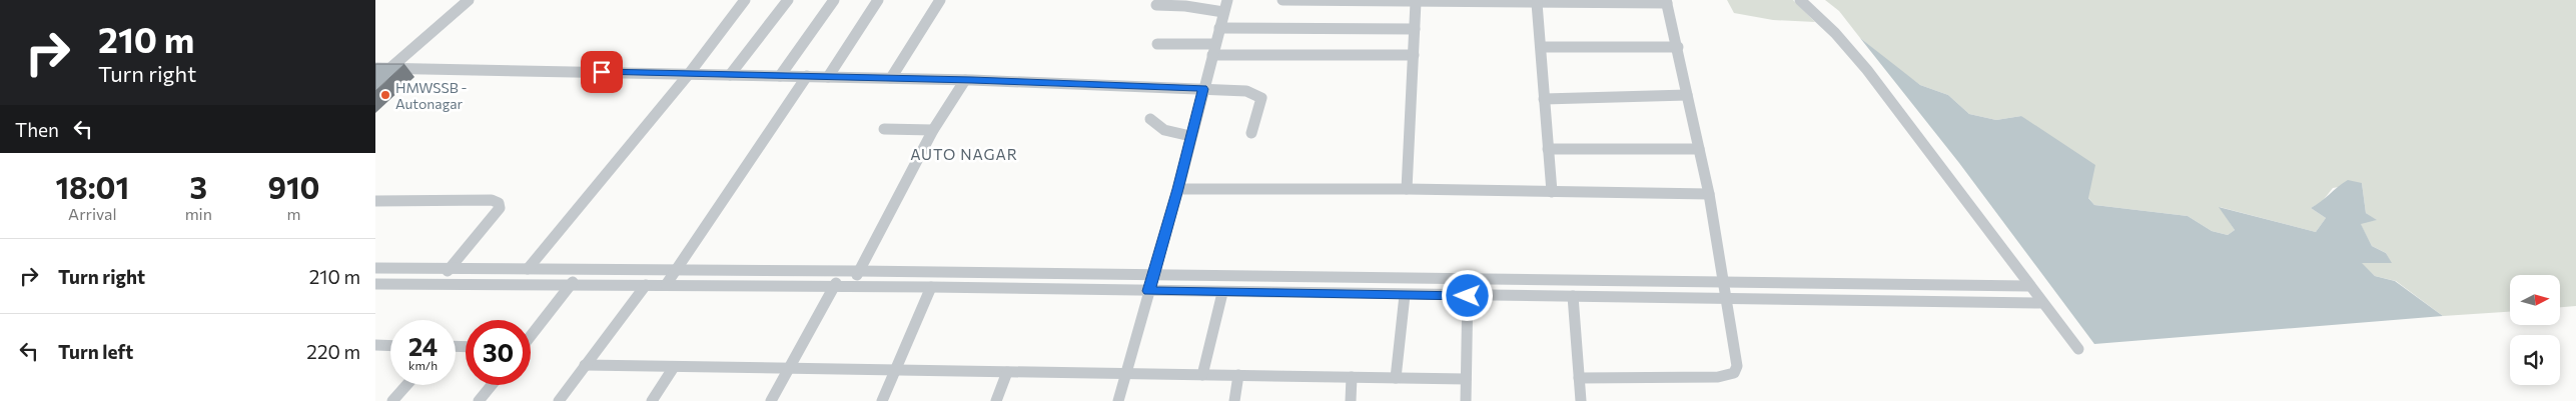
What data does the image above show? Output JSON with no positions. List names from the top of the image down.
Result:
{
  "districts": ["AUTO NAGAR"],
  "places": ["HMWSSB - Autonagar"],
  "north": "right",
  "page": {
    "turn": ["210 m", "Turn right"],
    "then": "Then",
    "eta": [
      "18:01",
      "Arrival",
      "3",
      "min",
      "910",
      "m"
    ],
    "list": [
      {
        "name": "Turn right",
        "value": "210 m"
      },
      {
        "name": "Turn left",
        "value": "220 m"
      }
    ],
    "speed": "24 km/h",
    "limit": "30"
  }
}
